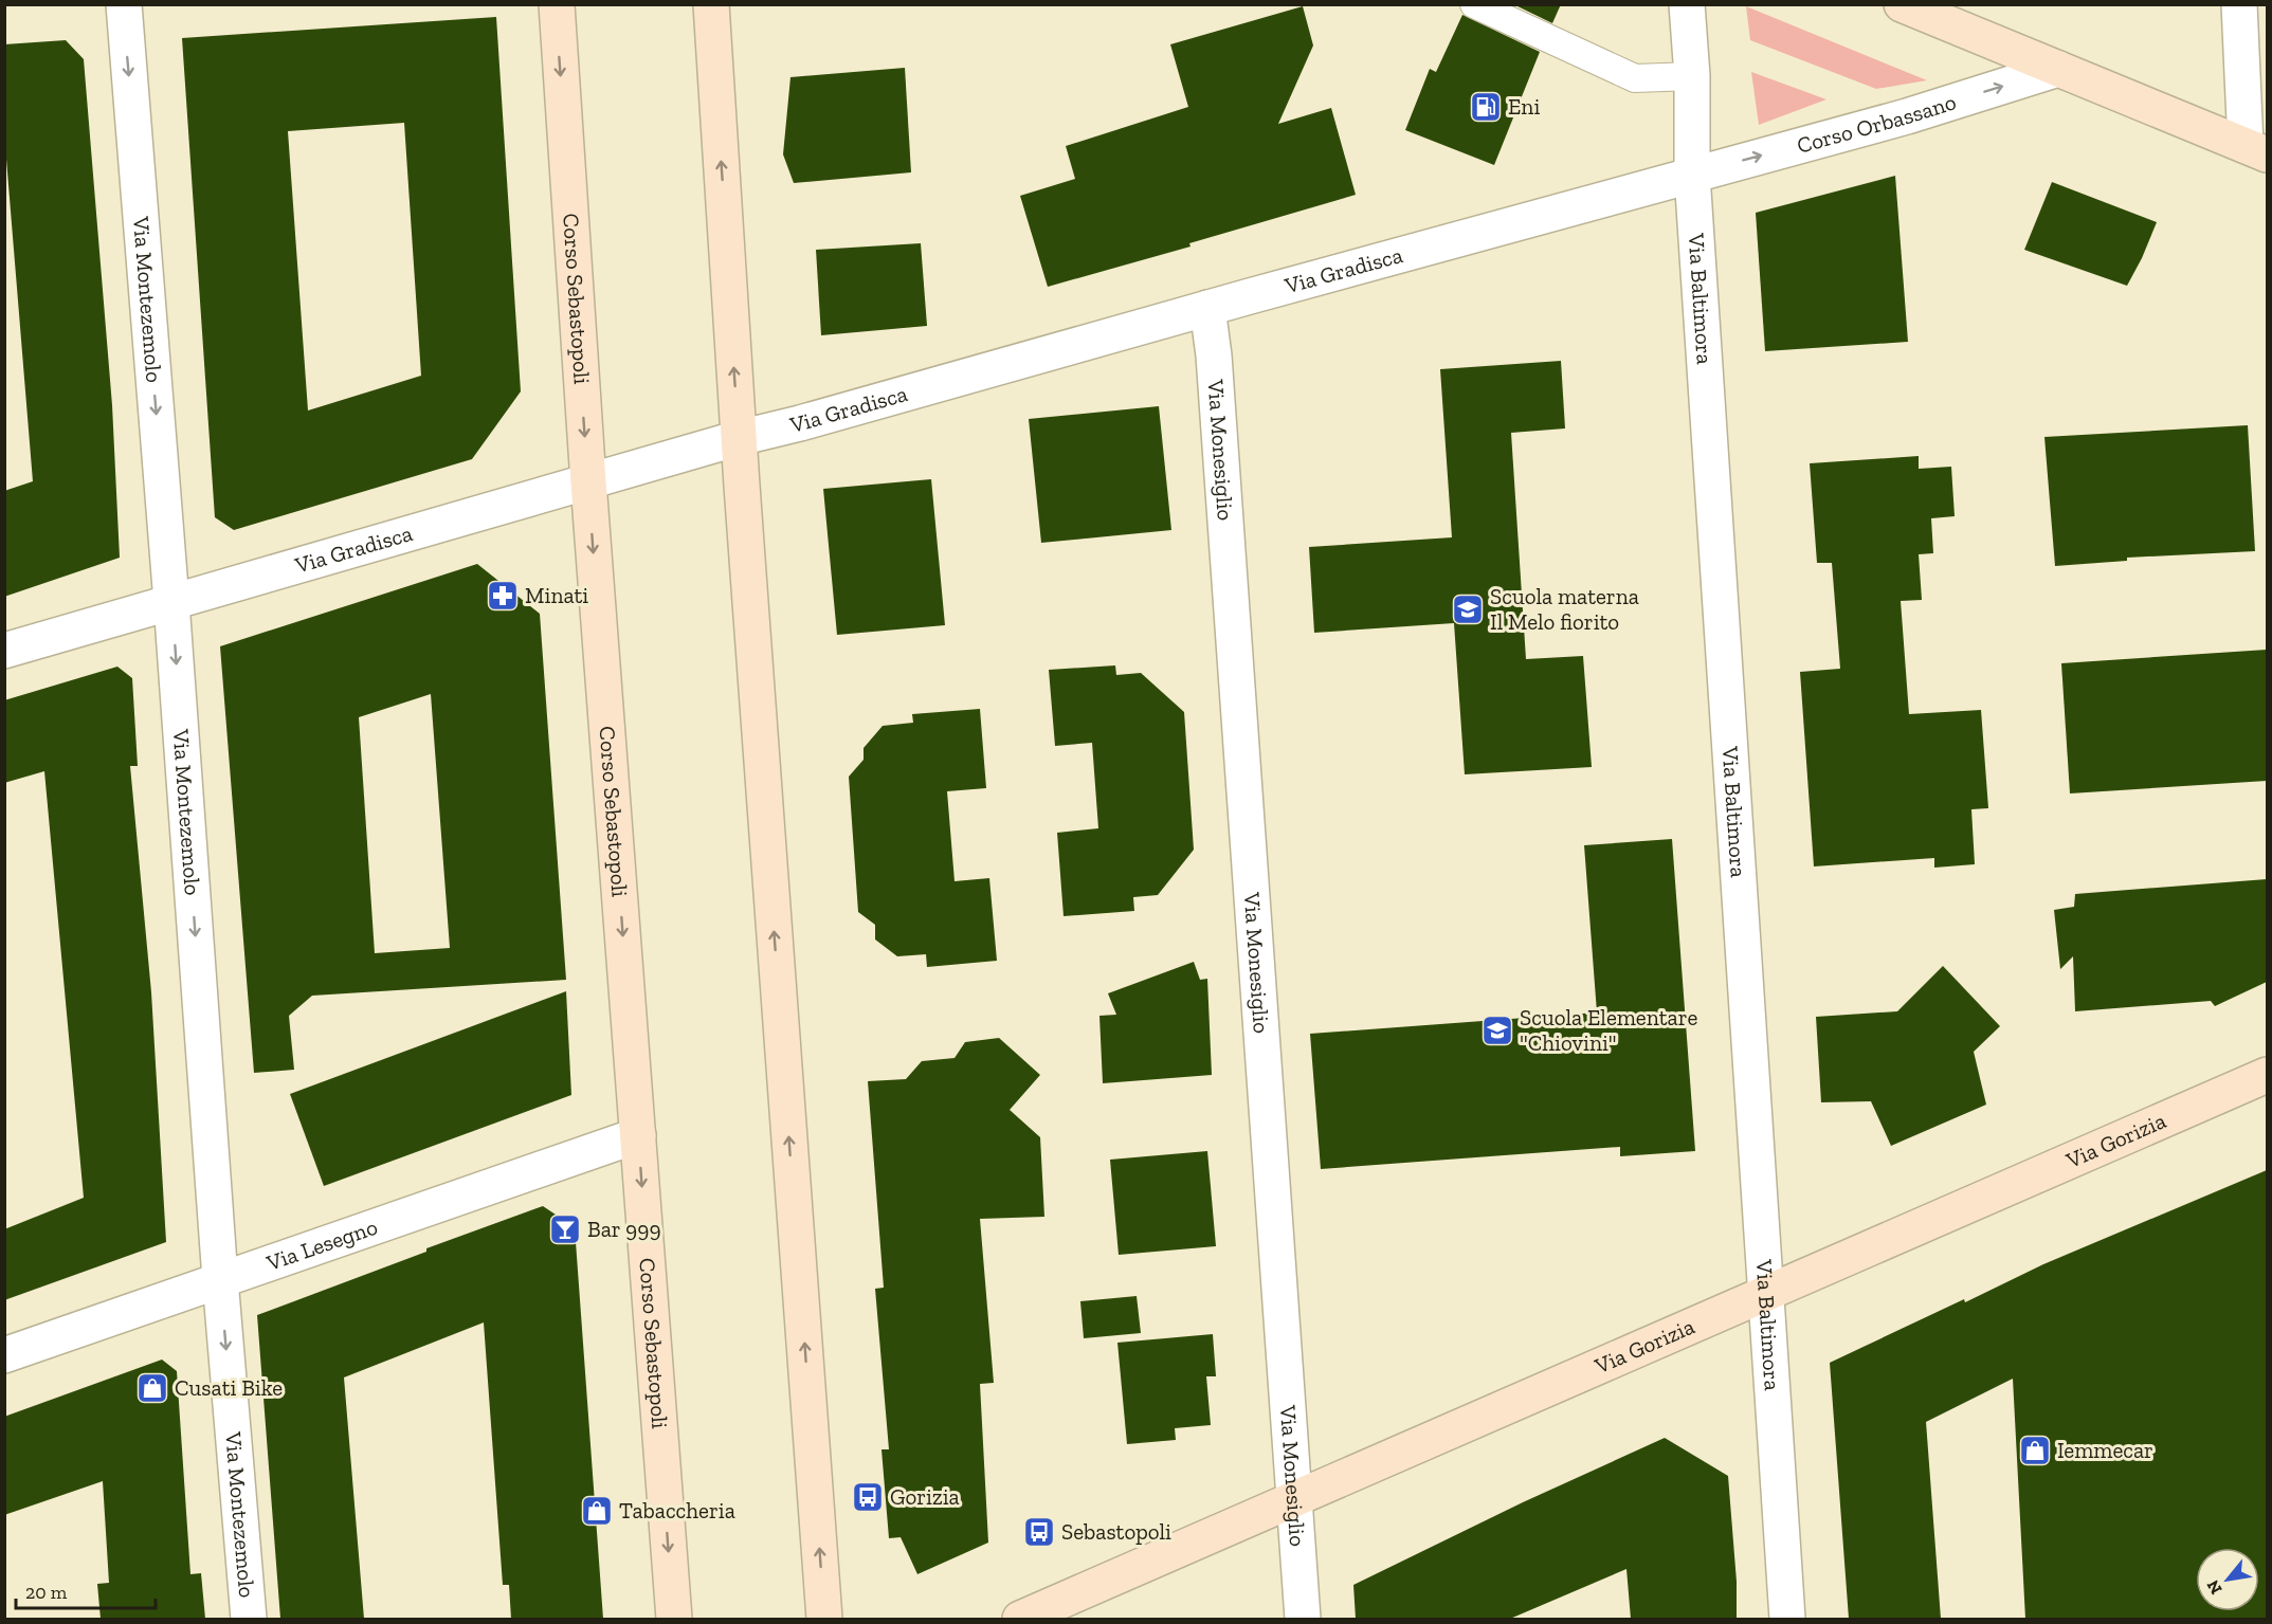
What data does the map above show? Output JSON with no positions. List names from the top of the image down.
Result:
{
  "streets": {
    "main road": ["Corso Sebastopoli", "Via Gorizia"],
    "street": [
      "Corso Orbassano",
      "Via Gradisca",
      "Via Montezemolo",
      "Via Baltimora",
      "Via Monesiglio",
      "Via Lesegno"
    ]
  },
  "crossings": [
    ["Corso Orbassano", "Via Gradisca"],
    ["Corso Orbassano", "Via Baltimora"],
    ["Via Gradisca", "Via Montezemolo"],
    ["Via Gradisca", "Corso Sebastopoli"],
    ["Via Gradisca", "Via Baltimora"],
    ["Via Gradisca", "Via Monesiglio"],
    ["Via Montezemolo", "Via Lesegno"],
    ["Corso Sebastopoli", "Via Lesegno"],
    ["Via Baltimora", "Via Gorizia"],
    ["Via Monesiglio", "Via Gorizia"]
  ],
  "one_way": ["Corso Orbassano", "Via Montezemolo"],
  "places": {
    "fuel station": ["Eni"],
    "pharmacy": ["Minati"],
    "school or university": ["Scuola materna Il Melo fiorito", "Scuola Elementare \"Chiovini\""],
    "bar": ["Bar 999"],
    "shop": ["Cusati Bike", "Iemmecar", "Tabaccheria"],
    "bus stop": ["Gorizia", "Sebastopoli"]
  },
  "scale_bar": "20 m",
  "north": "bottom left"
}
